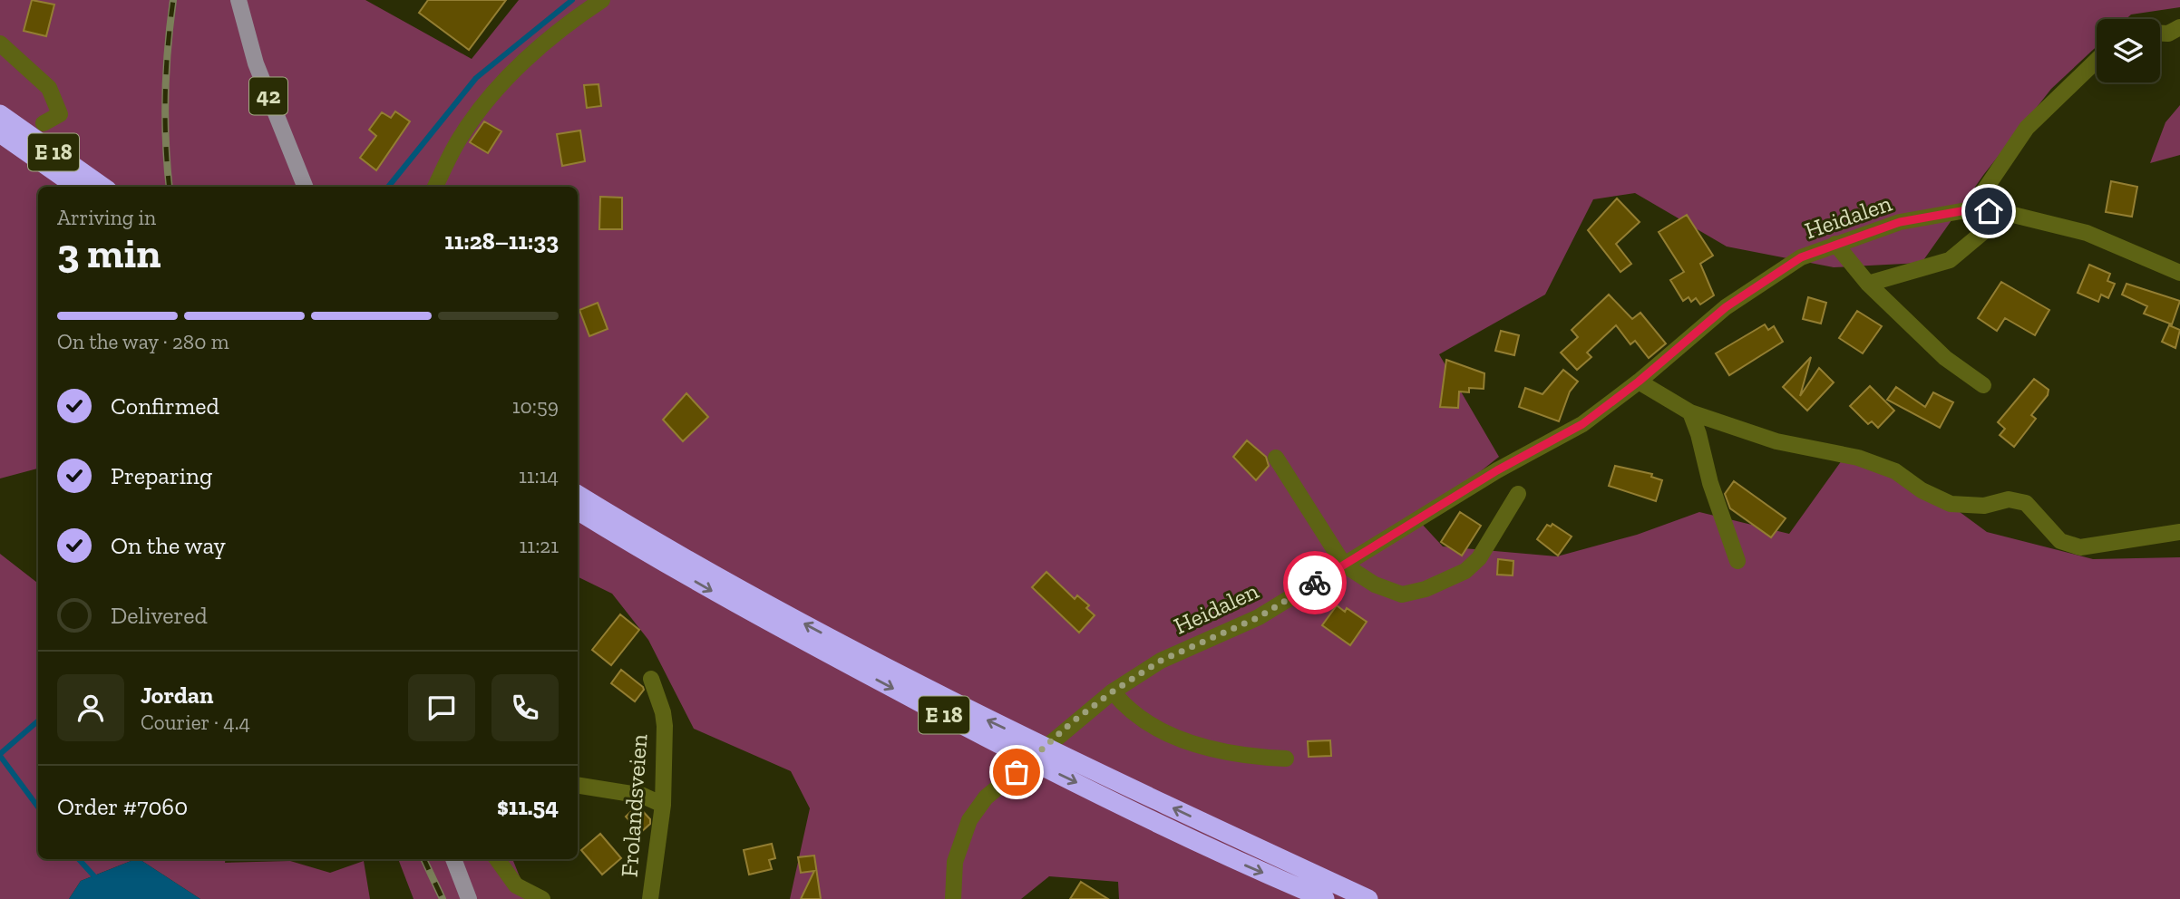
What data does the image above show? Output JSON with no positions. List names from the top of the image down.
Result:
{
  "streets": {
    "highway": ["E 18"],
    "main road": ["42"],
    "street": ["Heidalen", "Frolandsveien"]
  },
  "page": {
    "heading": ["3 min", "Arriving in", "11:28–11:33"],
    "panel": [
      "Jordan",
      "Courier · 4.4",
      "Order #7060",
      "$11.54"
    ],
    "bar": "On the way · 280 m",
    "list": [
      ["Confirmed", "10:59"],
      ["Preparing", "11:14"],
      ["On the way", "11:21"],
      "Delivered"
    ]
  }
}
